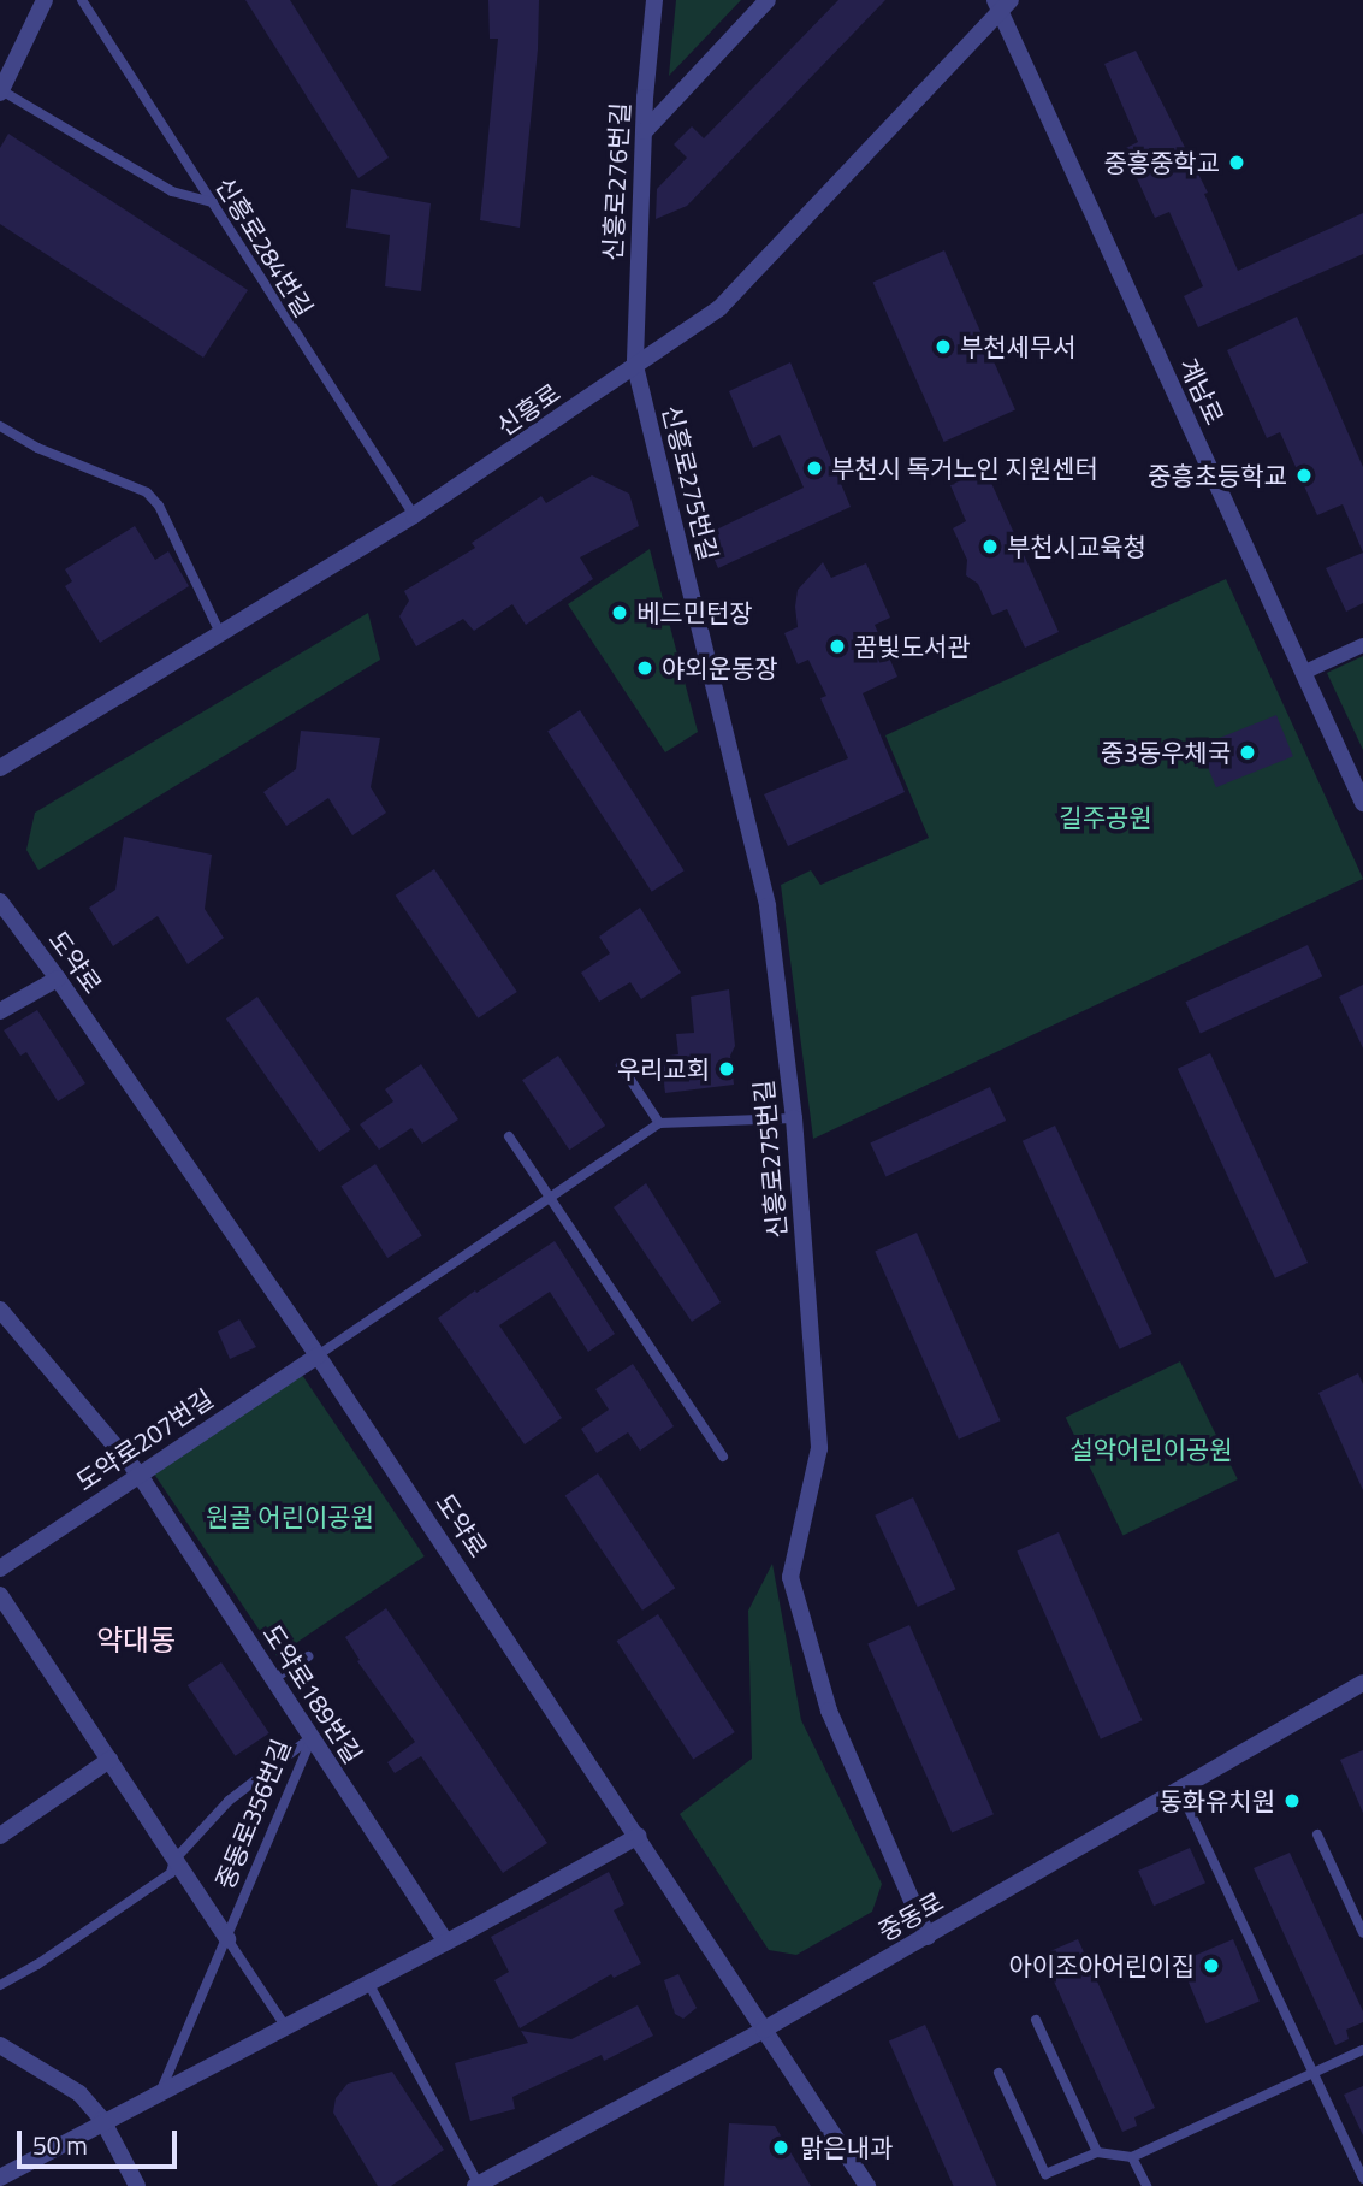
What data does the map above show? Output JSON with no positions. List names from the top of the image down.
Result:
{
  "streets": {
    "street": [
      "신흥로276번길",
      "계남로",
      "신흥로",
      "신흥로275번길",
      "도약로",
      "도약로207번길",
      "도약로189번길",
      "중동로356번길",
      "중동로"
    ],
    "lane": ["신흥로284번길"]
  },
  "crossings": [
    ["신흥로276번길", "신흥로"],
    ["신흥로276번길", "신흥로275번길"],
    ["신흥로284번길", "신흥로"],
    ["계남로", "신흥로"],
    ["신흥로", "신흥로275번길"],
    ["신흥로275번길", "중동로"],
    ["도약로", "도약로207번길"],
    ["도약로", "중동로"],
    ["도약로207번길", "도약로189번길"],
    ["도약로189번길", "중동로356번길"]
  ],
  "districts": ["약대동"],
  "parks": ["길주공원", "설악어린이공원", "원골 어린이공원"],
  "places": [
    "중흥중학교",
    "부천세무서",
    "부천시 독거노인 지원센터",
    "중흥초등학교",
    "부천시교육청",
    "베드민턴장",
    "꿈빛도서관",
    "야외운동장",
    "중3동우체국",
    "우리교회",
    "동화유치원",
    "아이조아어린이집",
    "맑은내과"
  ],
  "scale_bar": "50 m"
}
